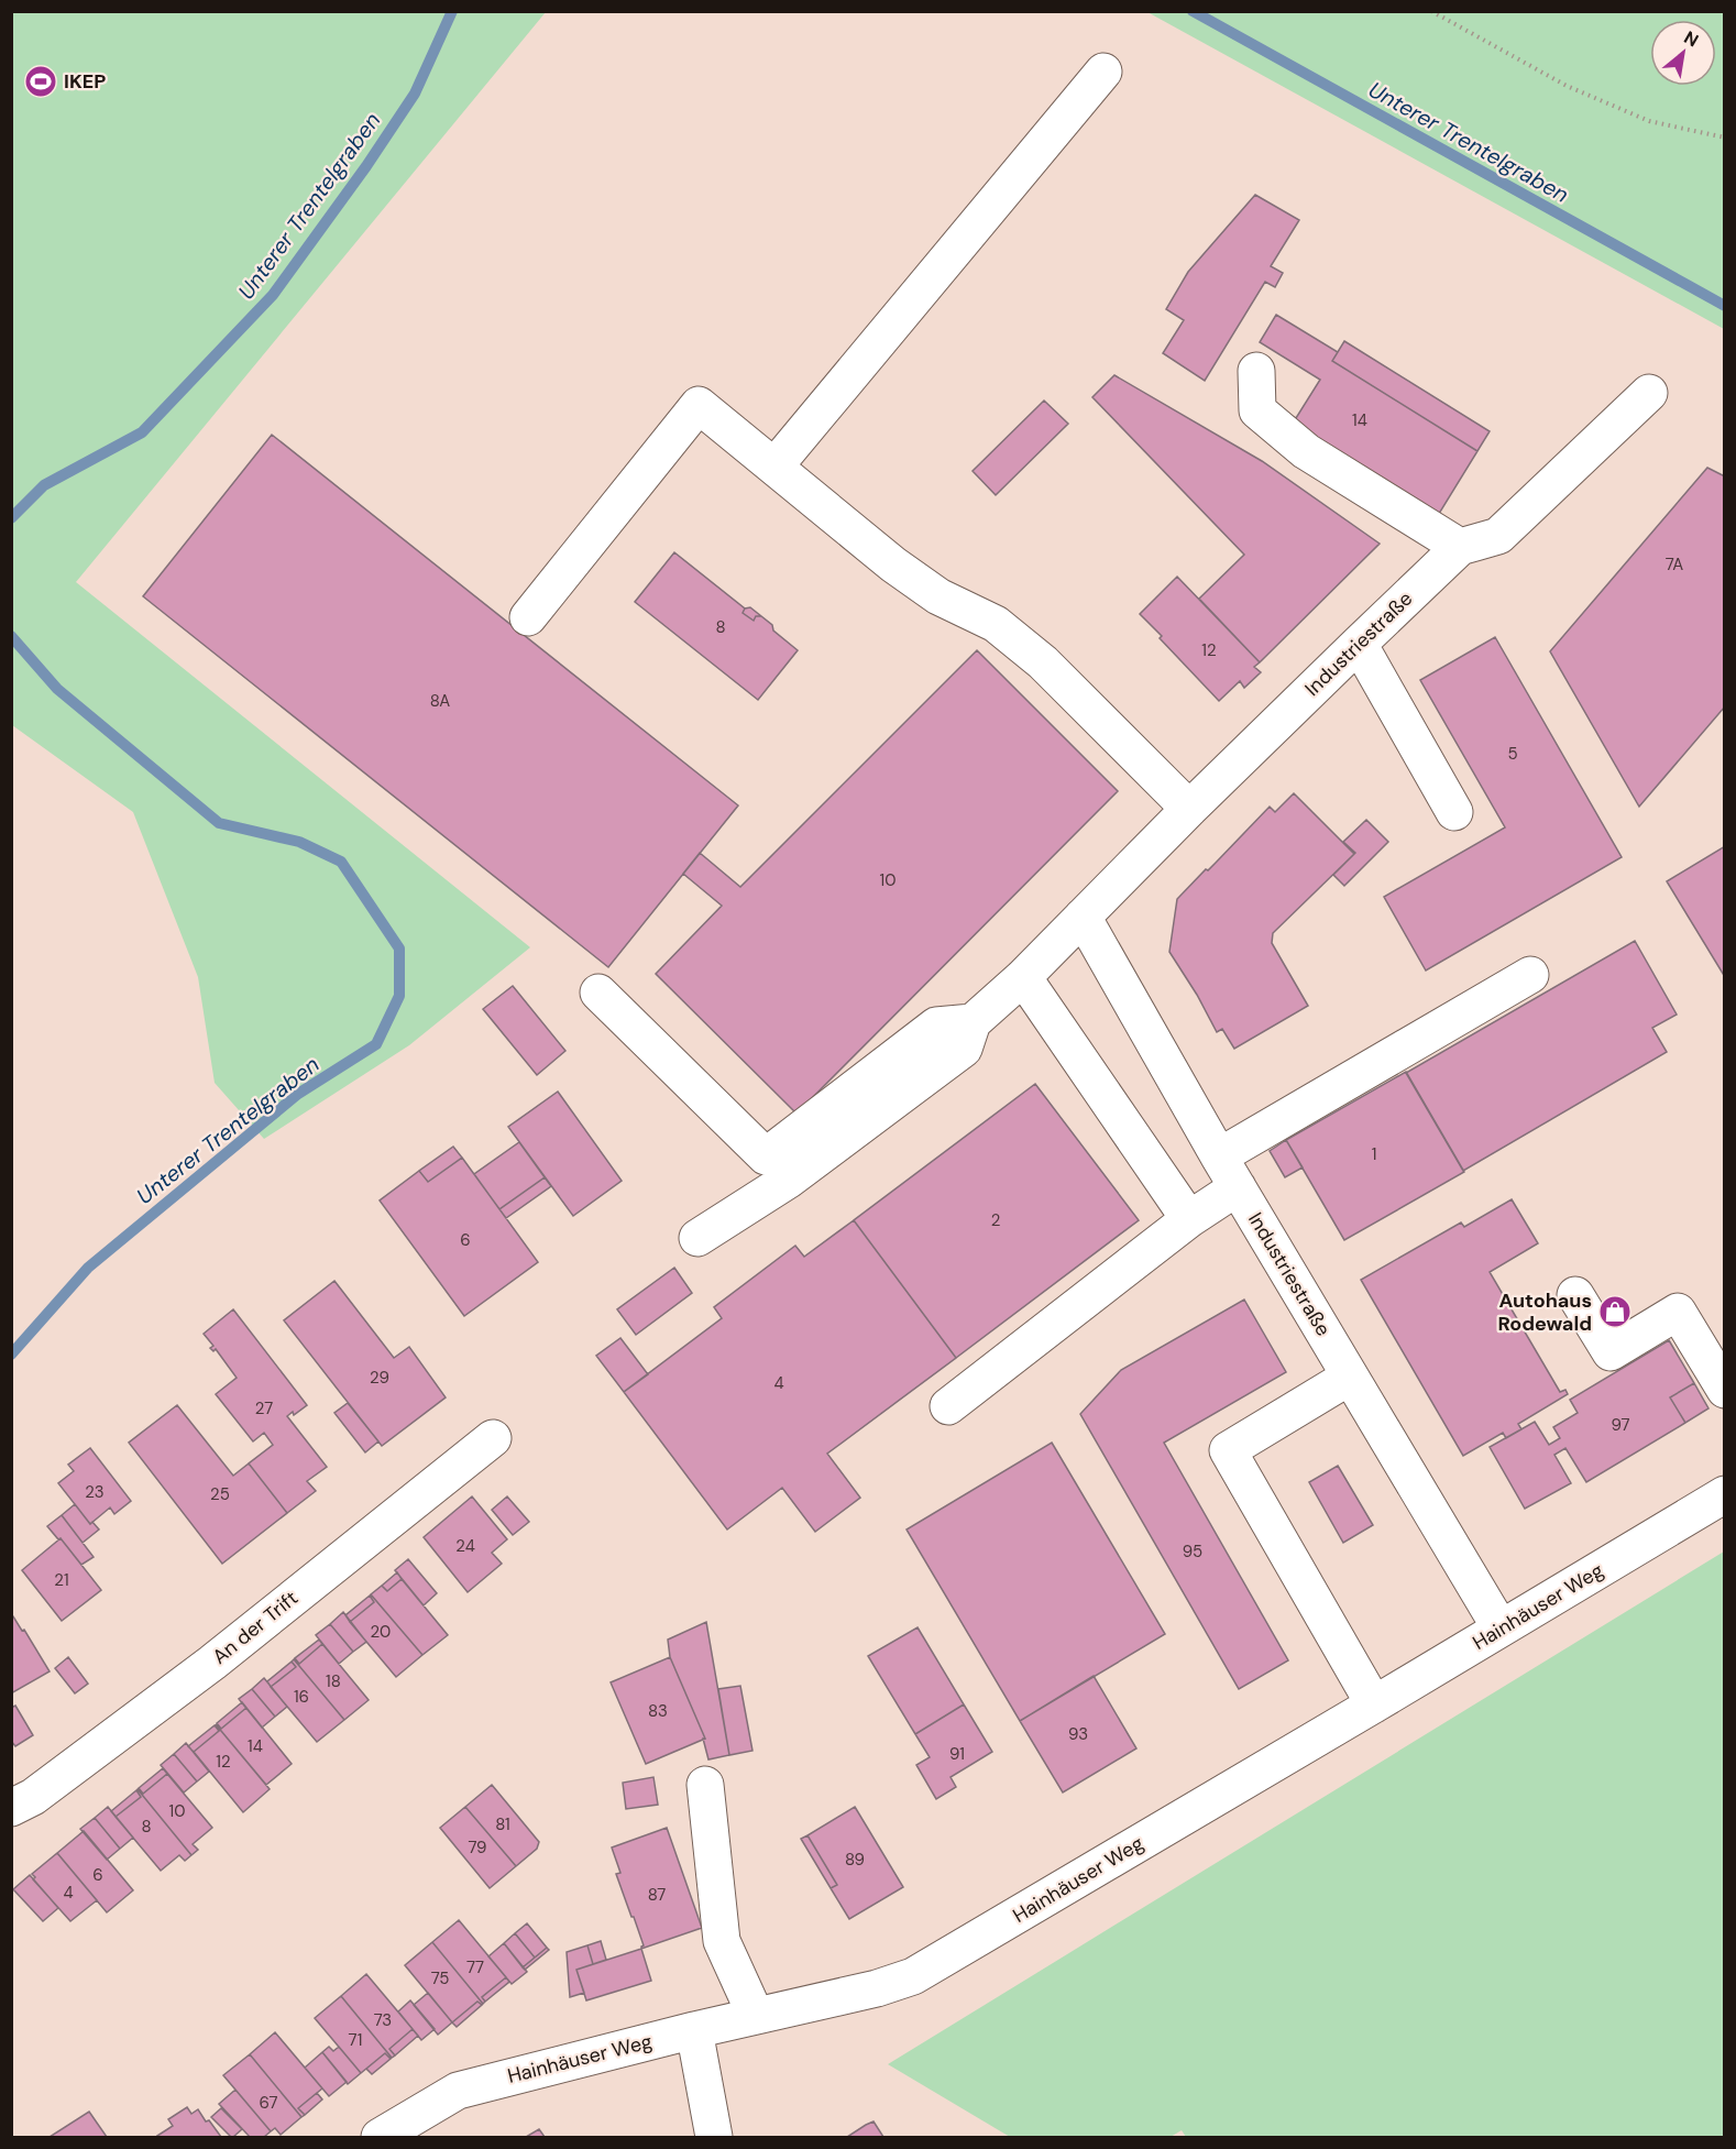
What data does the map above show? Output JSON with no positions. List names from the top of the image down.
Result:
{
  "streets": {
    "street": ["Industriestraße", "Hainhäuser Weg", "An der Trift"]
  },
  "crossings": [
    ["Industriestraße", "Hainhäuser Weg"]
  ],
  "water": ["Unterer Trentelgraben"],
  "places": {
    "sports": ["IKEP"],
    "shop": ["Autohaus Rodewald"]
  },
  "house_numbers": [
    "14",
    "7A",
    "8",
    "12",
    "8A",
    "5",
    "10",
    "1",
    "2",
    "6",
    "29",
    "4",
    "27",
    "97",
    "23",
    "25",
    "24",
    "95",
    "21",
    "20",
    "18",
    "16",
    "83",
    "93",
    "14",
    "91",
    "12",
    "10",
    "81",
    "8",
    "79",
    "89",
    "6",
    "4",
    "87",
    "77",
    "75",
    "73",
    "71",
    "67"
  ],
  "north": "top right"
}
